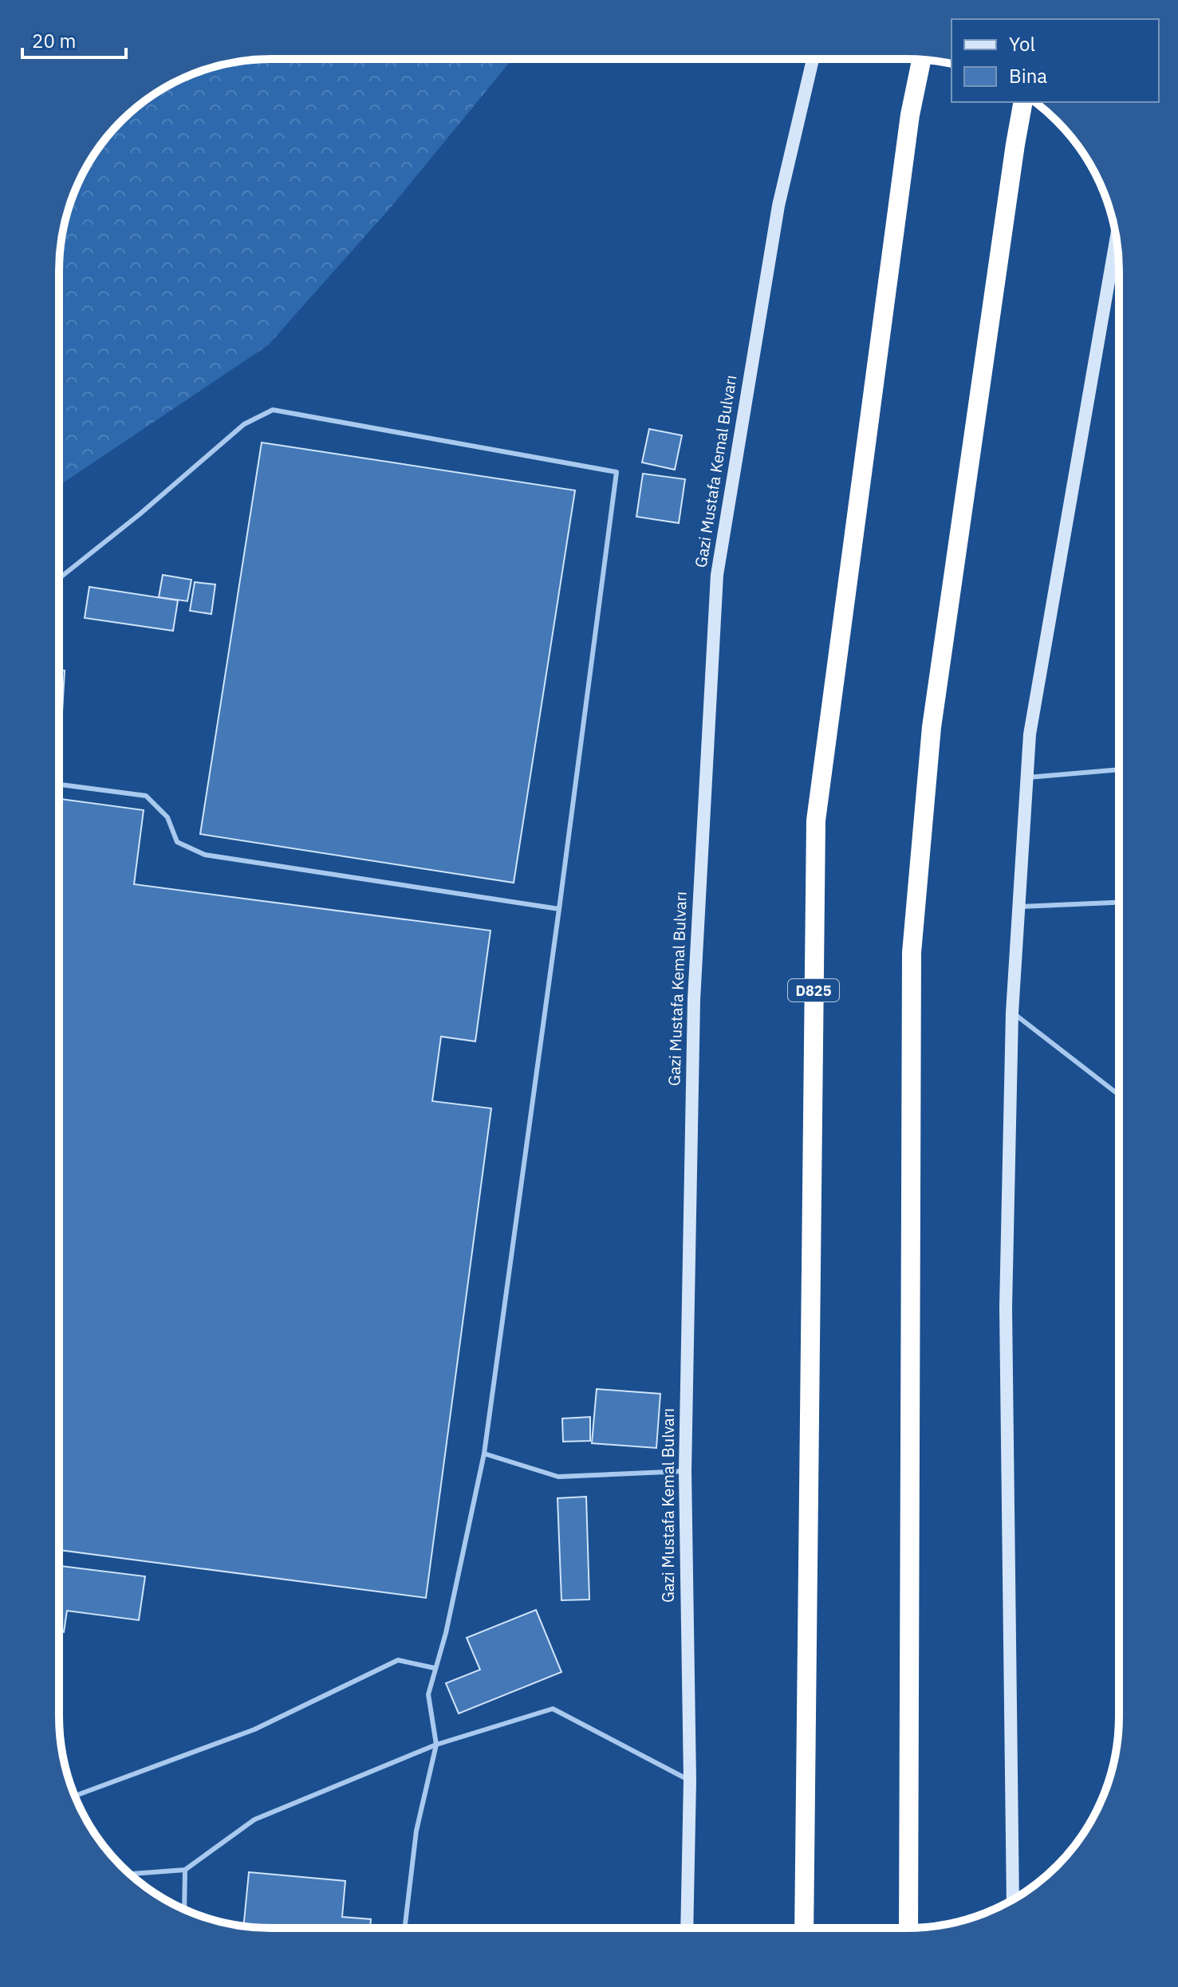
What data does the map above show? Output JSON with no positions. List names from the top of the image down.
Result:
{
  "streets": {
    "highway": ["D825"],
    "street": ["Gazi Mustafa Kemal Bulvarı"]
  },
  "legend": ["Yol", "Bina"],
  "scale_bar": "20 m"
}
